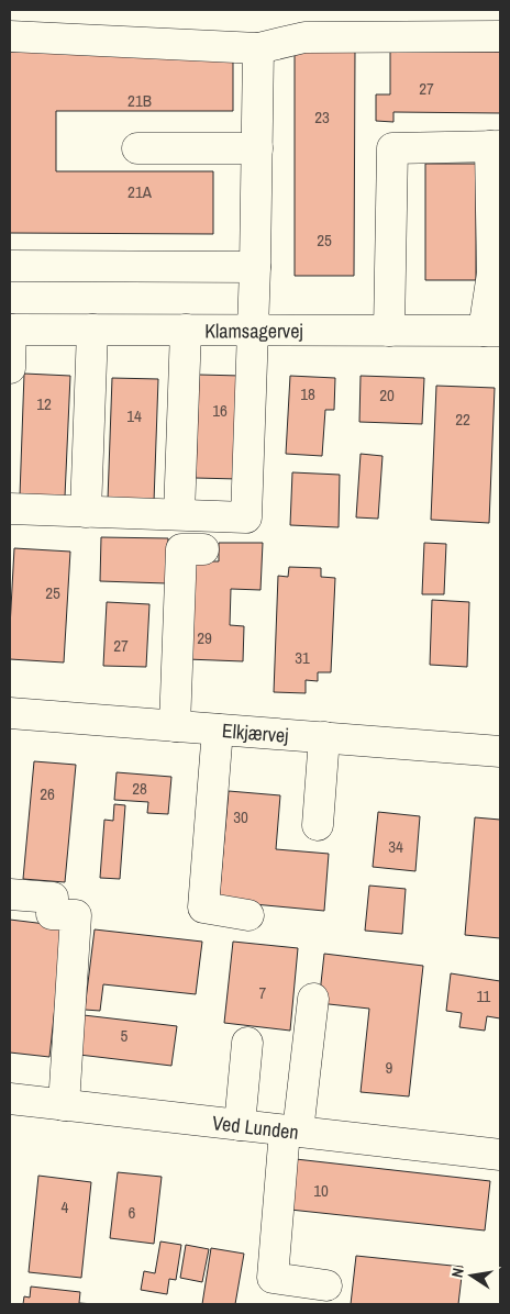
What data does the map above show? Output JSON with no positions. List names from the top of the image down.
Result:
{
  "streets": {
    "street": ["Klamsagervej", "Elkjærvej", "Ved Lunden"]
  },
  "house_numbers": [
    "27",
    "21B",
    "23",
    "21A",
    "25",
    "18",
    "20",
    "12",
    "16",
    "14",
    "22",
    "25",
    "29",
    "27",
    "31",
    "28",
    "26",
    "30",
    "34",
    "7",
    "11",
    "5",
    "9",
    "10",
    "4",
    "6"
  ],
  "north": "left"
}
